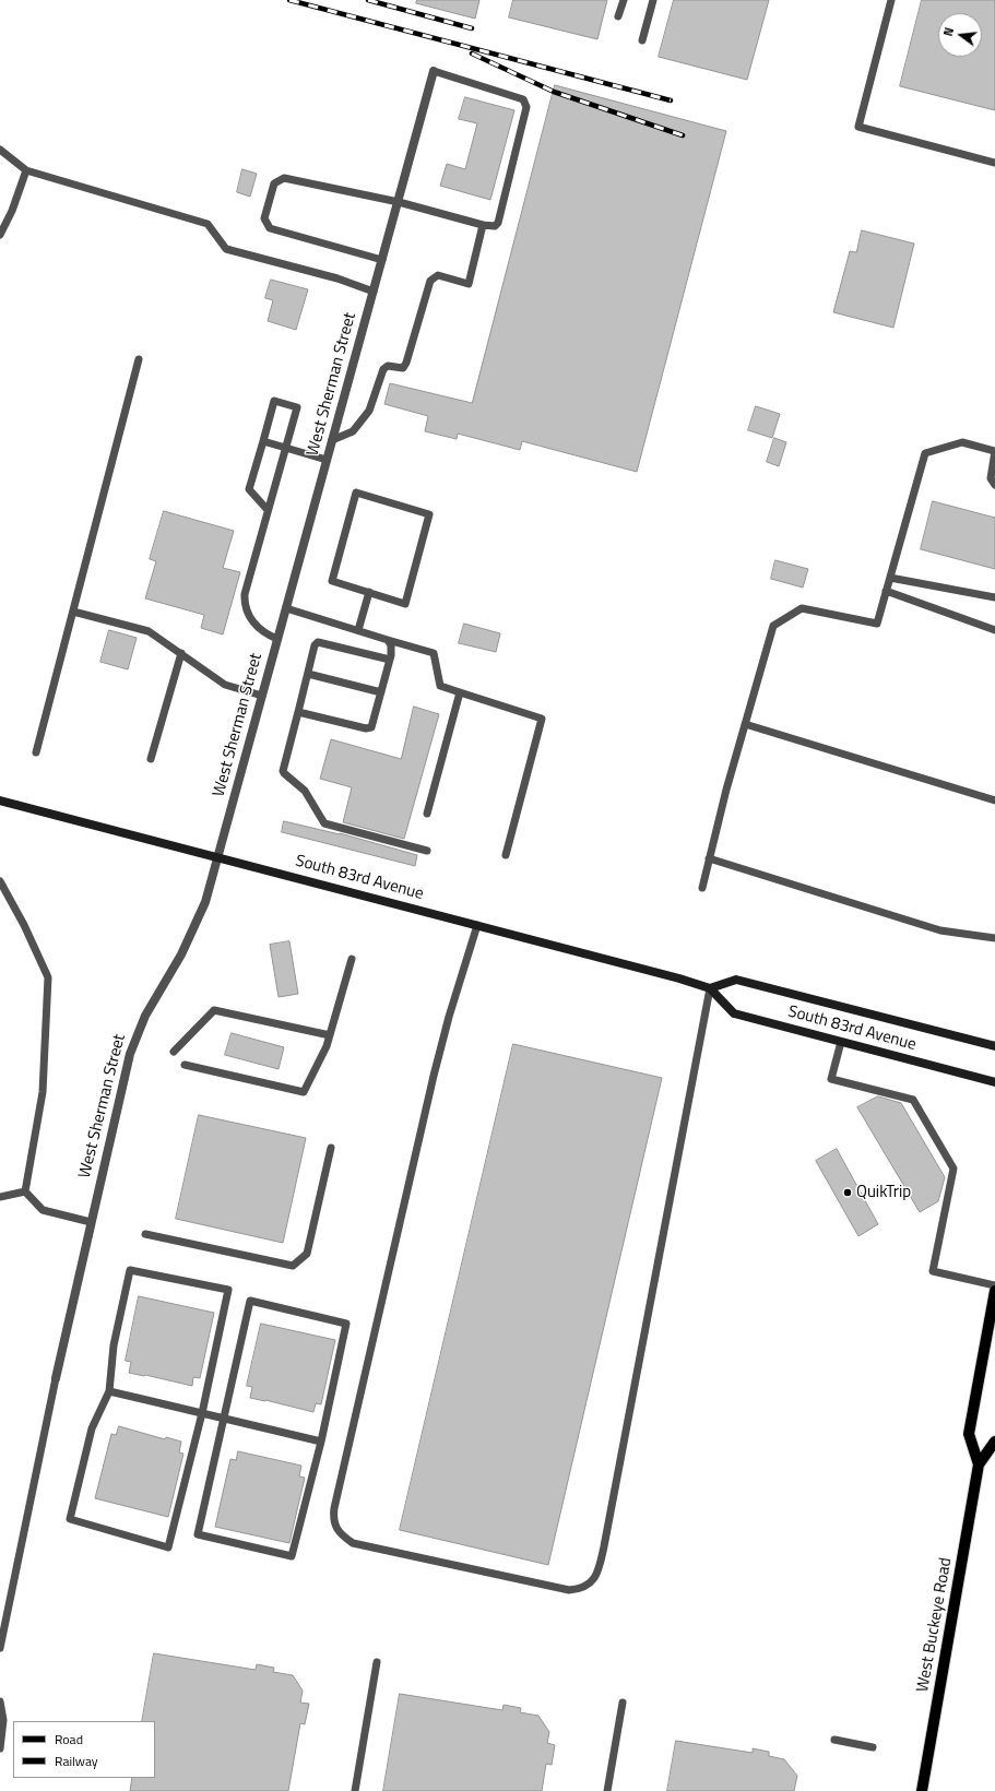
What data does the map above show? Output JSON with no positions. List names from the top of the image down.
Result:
{
  "streets": {
    "main road": ["South 83rd Avenue", "West Buckeye Road"],
    "street": ["West Sherman Street"]
  },
  "crossings": [
    ["West Sherman Street", "South 83rd Avenue"]
  ],
  "places": ["QuikTrip"],
  "legend": ["Road", "Railway"],
  "north": "left"
}
